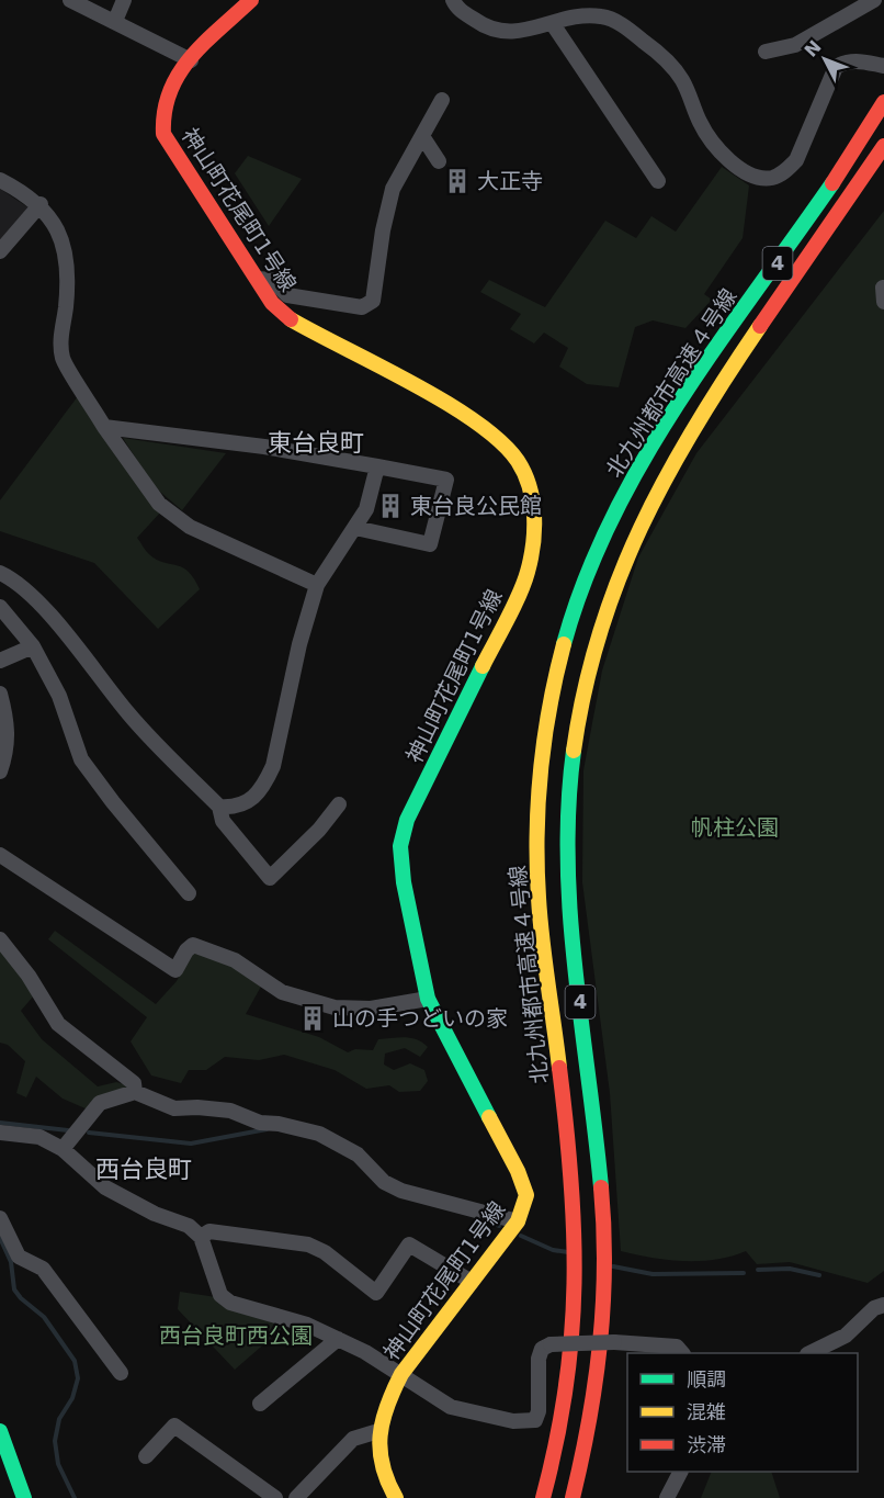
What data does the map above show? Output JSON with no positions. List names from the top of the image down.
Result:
{
  "streets": {
    "main road": ["神山町花尾町1号線", "4", "北九州都市高速４号線"]
  },
  "districts": ["東台良町", "西台良町"],
  "parks": ["帆柱公園", "西台良町西公園"],
  "places": {
    "building": ["大正寺", "東台良公民館", "山の手つどいの家"]
  },
  "legend": ["順調", "混雑", "渋滞"],
  "north": "top left"
}
